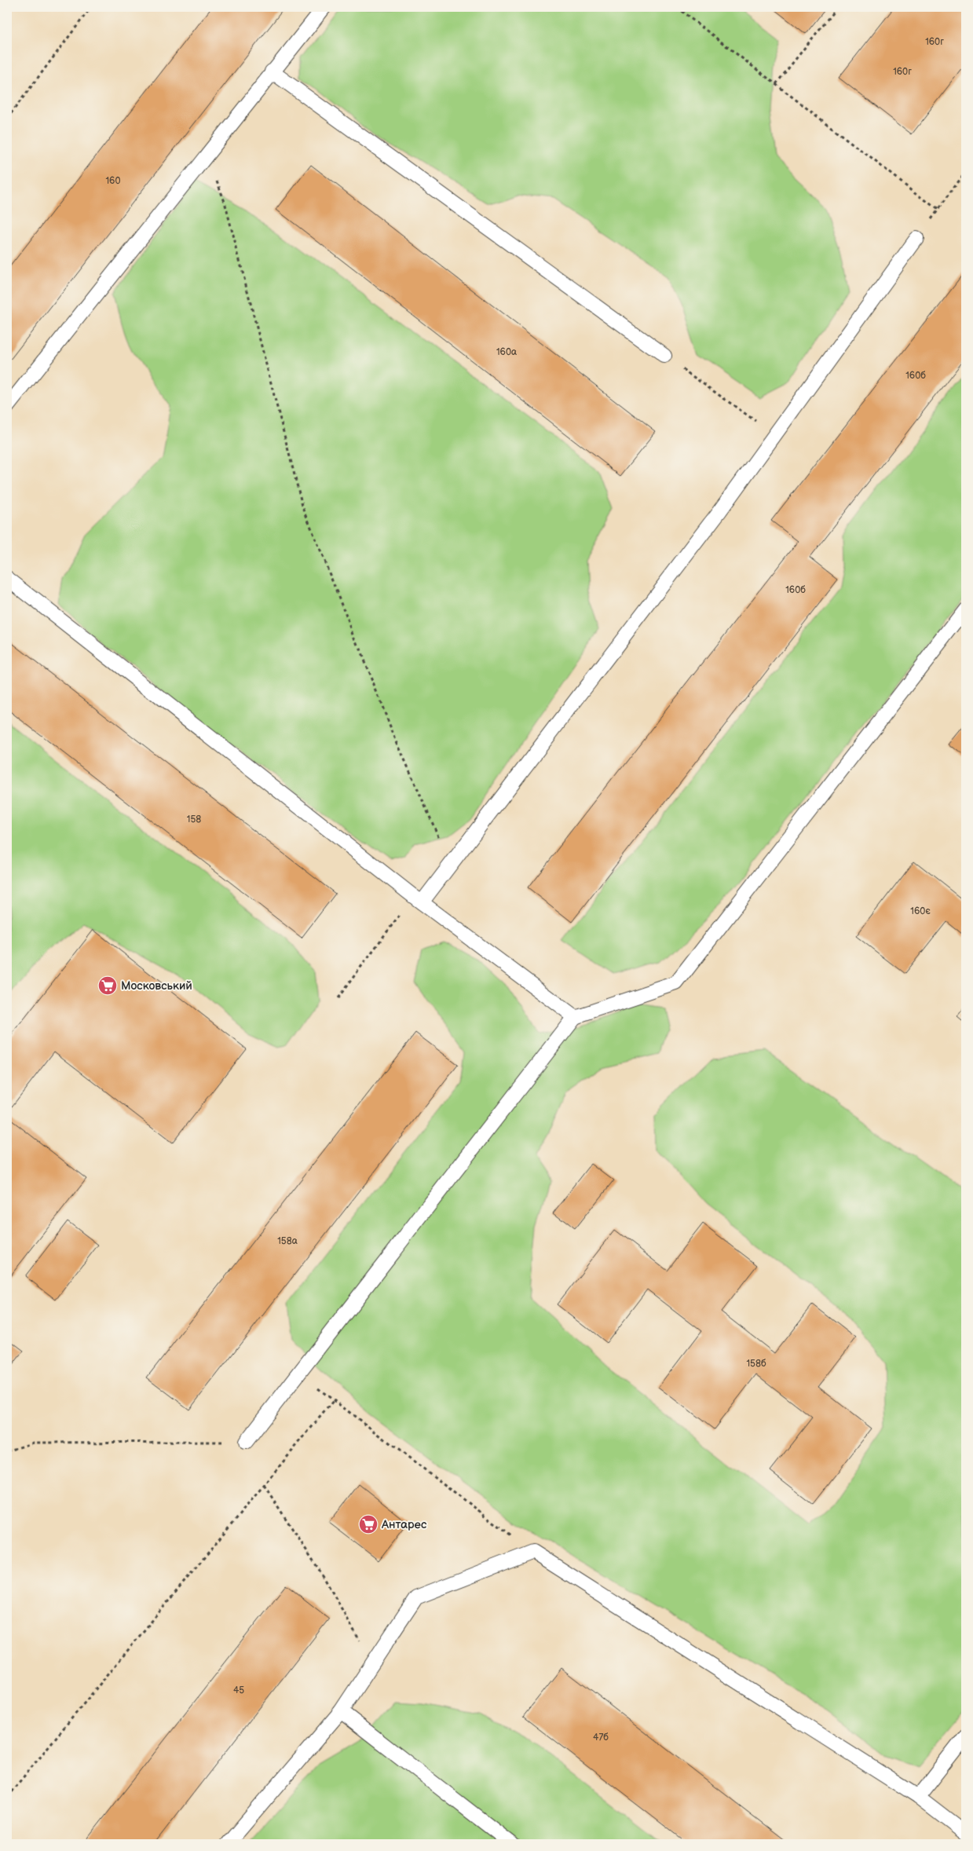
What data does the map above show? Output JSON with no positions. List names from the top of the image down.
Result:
{
  "places": {
    "supermarket": ["Московський", "Антарес"]
  },
  "house_numbers": [
    "160г",
    "160г",
    "160",
    "160а",
    "160б",
    "160б",
    "158",
    "160є",
    "158а",
    "158б",
    "45",
    "47б"
  ]
}
